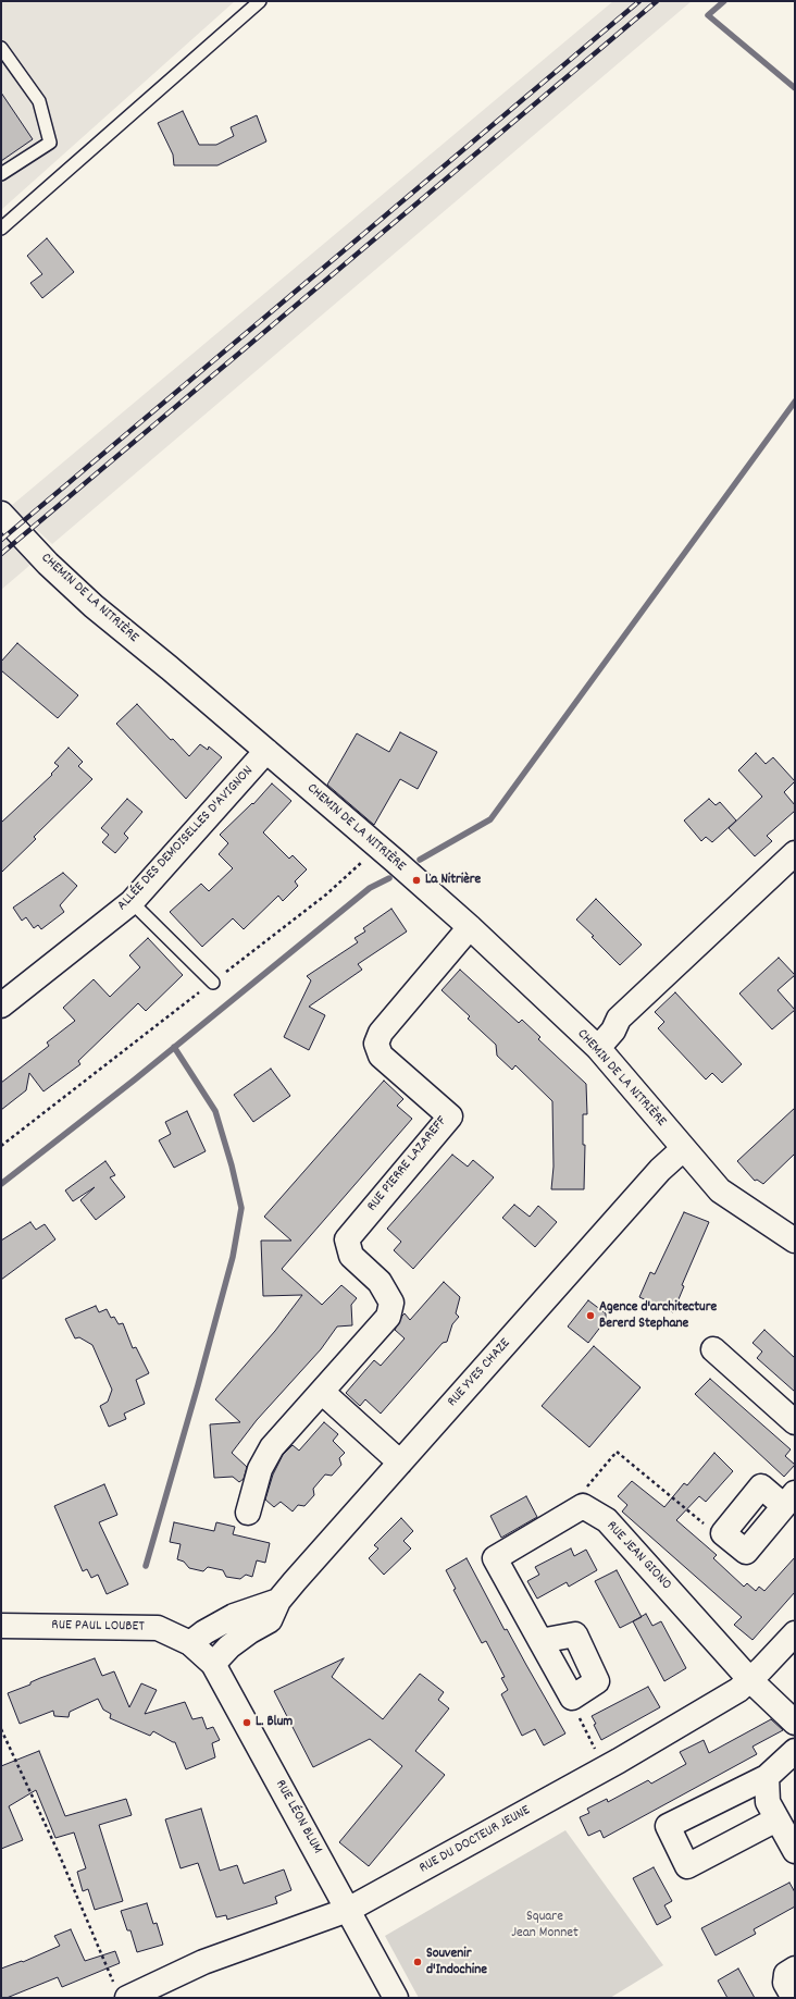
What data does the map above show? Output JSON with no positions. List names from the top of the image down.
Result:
{
  "streets": {
    "street": [
      "CHEMIN DE LA NITRIÈRE",
      "ALLÉE DES DEMOISELLES D'AVIGNON",
      "RUE PIERRE LAZAREFF",
      "RUE YVES CHAZE",
      "RUE JEAN GIONO",
      "RUE PAUL LOUBET",
      "RUE LÉON BLUM",
      "RUE DU DOCTEUR JEUNE"
    ]
  },
  "crossings": [
    ["CHEMIN DE LA NITRIÈRE", "ALLÉE DES DEMOISELLES D'AVIGNON"],
    ["CHEMIN DE LA NITRIÈRE", "RUE PIERRE LAZAREFF"],
    ["CHEMIN DE LA NITRIÈRE", "RUE YVES CHAZE"],
    ["RUE YVES CHAZE", "RUE PAUL LOUBET"],
    ["RUE YVES CHAZE", "RUE LÉON BLUM"],
    ["RUE JEAN GIONO", "RUE DU DOCTEUR JEUNE"],
    ["RUE PAUL LOUBET", "RUE LÉON BLUM"],
    ["RUE LÉON BLUM", "RUE DU DOCTEUR JEUNE"]
  ],
  "parks": ["Square Jean Monnet"],
  "places": [
    "La Nitrière",
    "Agence d'architecture Bererd Stephane",
    "L. Blum",
    "Souvenir d'Indochine"
  ]
}
